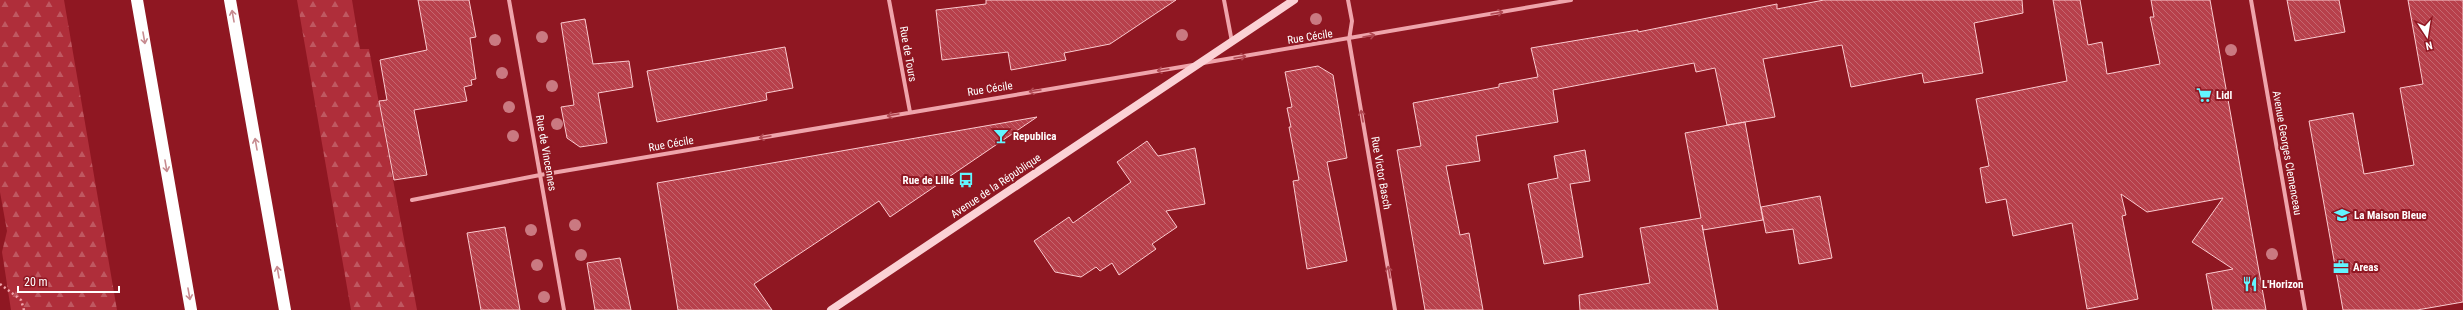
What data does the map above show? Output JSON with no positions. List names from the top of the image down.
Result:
{
  "streets": {
    "main road": ["Avenue de la République"],
    "street": [
      "Rue Cécile",
      "Rue de Tours",
      "Rue de Vincennes",
      "Avenue Georges Clemenceau",
      "Rue Victor Basch"
    ]
  },
  "crossings": [
    ["Rue Cécile", "Rue de Tours"],
    ["Rue Cécile", "Rue de Vincennes"],
    ["Rue Cécile", "Rue Victor Basch"],
    ["Rue Cécile", "Avenue de la République"]
  ],
  "one_way": ["Rue Victor Basch"],
  "places": {
    "supermarket": ["Lidl"],
    "bar": ["Republica"],
    "bus stop": ["Rue de Lille"],
    "school or university": ["La Maison Bleue"],
    "office": ["Areas"],
    "restaurant": ["L'Horizon"]
  },
  "scale_bar": "20 m",
  "north": "bottom"
}
